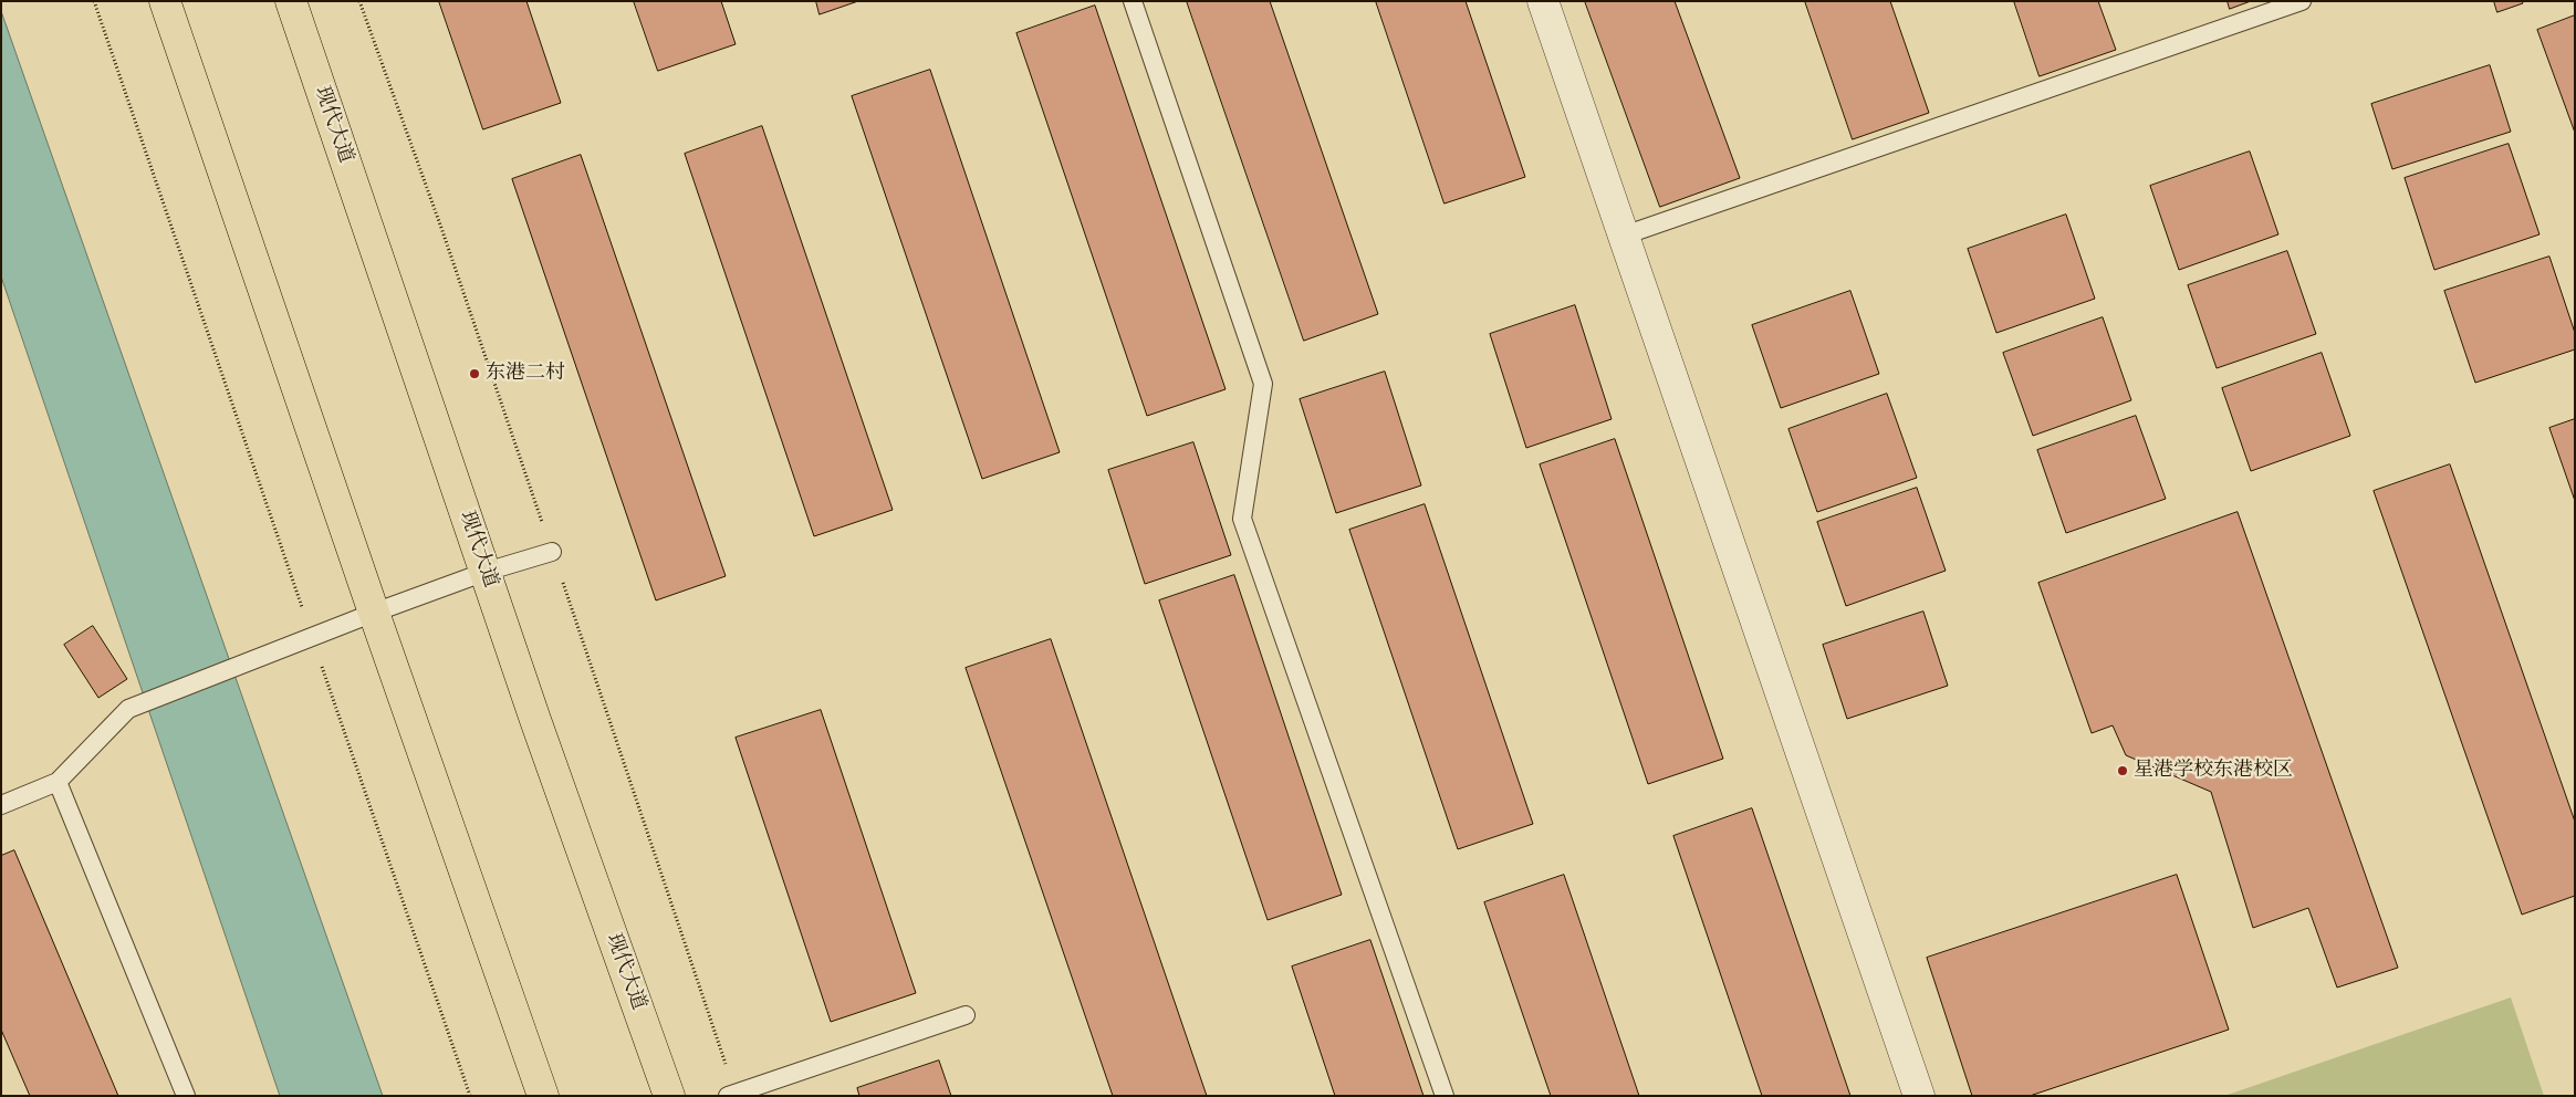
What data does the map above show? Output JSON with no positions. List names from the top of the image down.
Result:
{
  "streets": {
    "main road": ["现代大道"]
  },
  "places": ["东港二村", "星港学校东港校区"]
}
